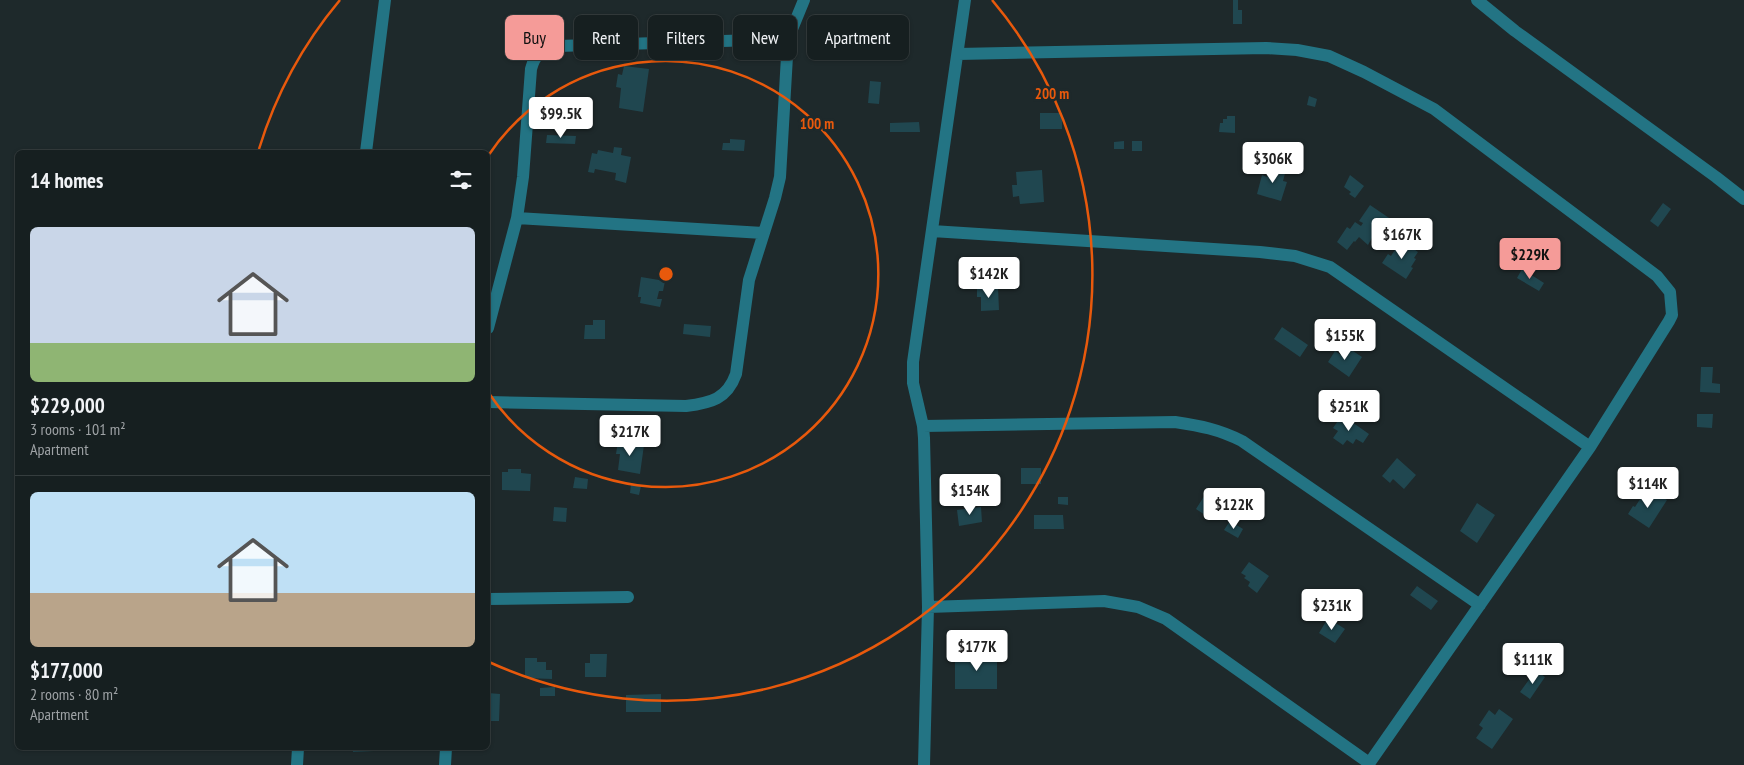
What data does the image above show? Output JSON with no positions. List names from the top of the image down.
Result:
{
  "page": {
    "chip": [
      "Buy",
      "Rent",
      "Filters",
      "New",
      "Apartment"
    ],
    "price": [
      "$99.5K",
      "$306K",
      "$167K",
      "$229K",
      "$142K",
      "$155K",
      "$251K",
      "$217K",
      "$114K",
      "$154K",
      "$122K",
      "$231K",
      "$177K",
      "$111K"
    ],
    "heading": "14 homes",
    "list": [
      {
        "name": "$229,000",
        "note": "3 rooms · 101 m² · Apartment"
      },
      {
        "name": "$177,000",
        "note": "2 rooms · 80 m² · Apartment"
      }
    ]
  },
  "rings": ["200 m", "100 m"]
}
